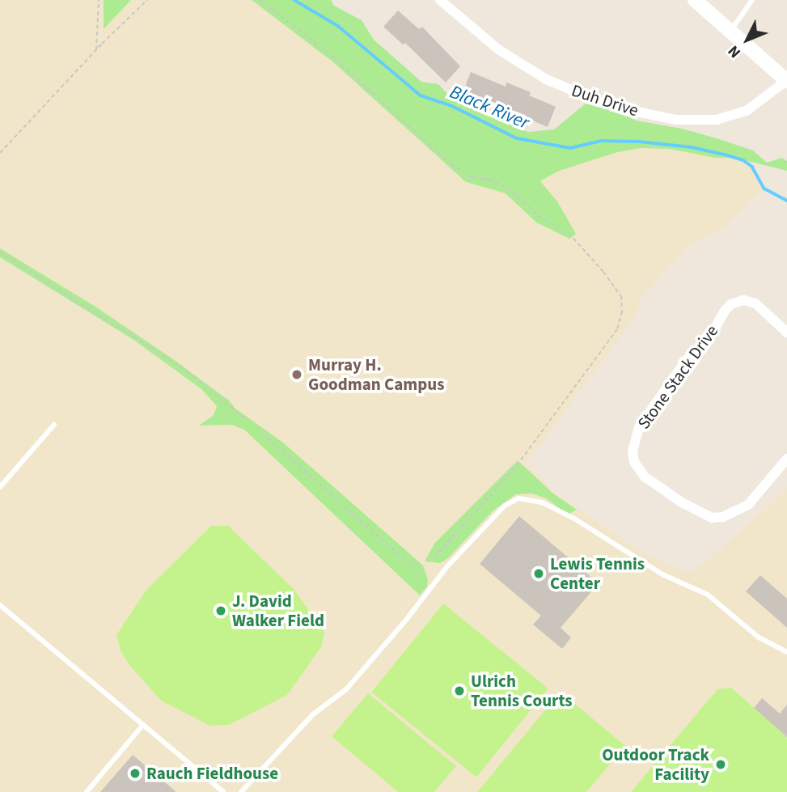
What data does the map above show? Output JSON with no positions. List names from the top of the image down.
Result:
{
  "streets": {
    "street": ["Duh Drive", "Stone Stack Drive"]
  },
  "water": ["Black River"],
  "places": [
    "Murray H. Goodman Campus",
    "Lewis Tennis Center",
    "J. David Walker Field",
    "Ulrich Tennis Courts",
    "Outdoor Track Facility",
    "Rauch Fieldhouse"
  ],
  "north": "bottom left"
}
